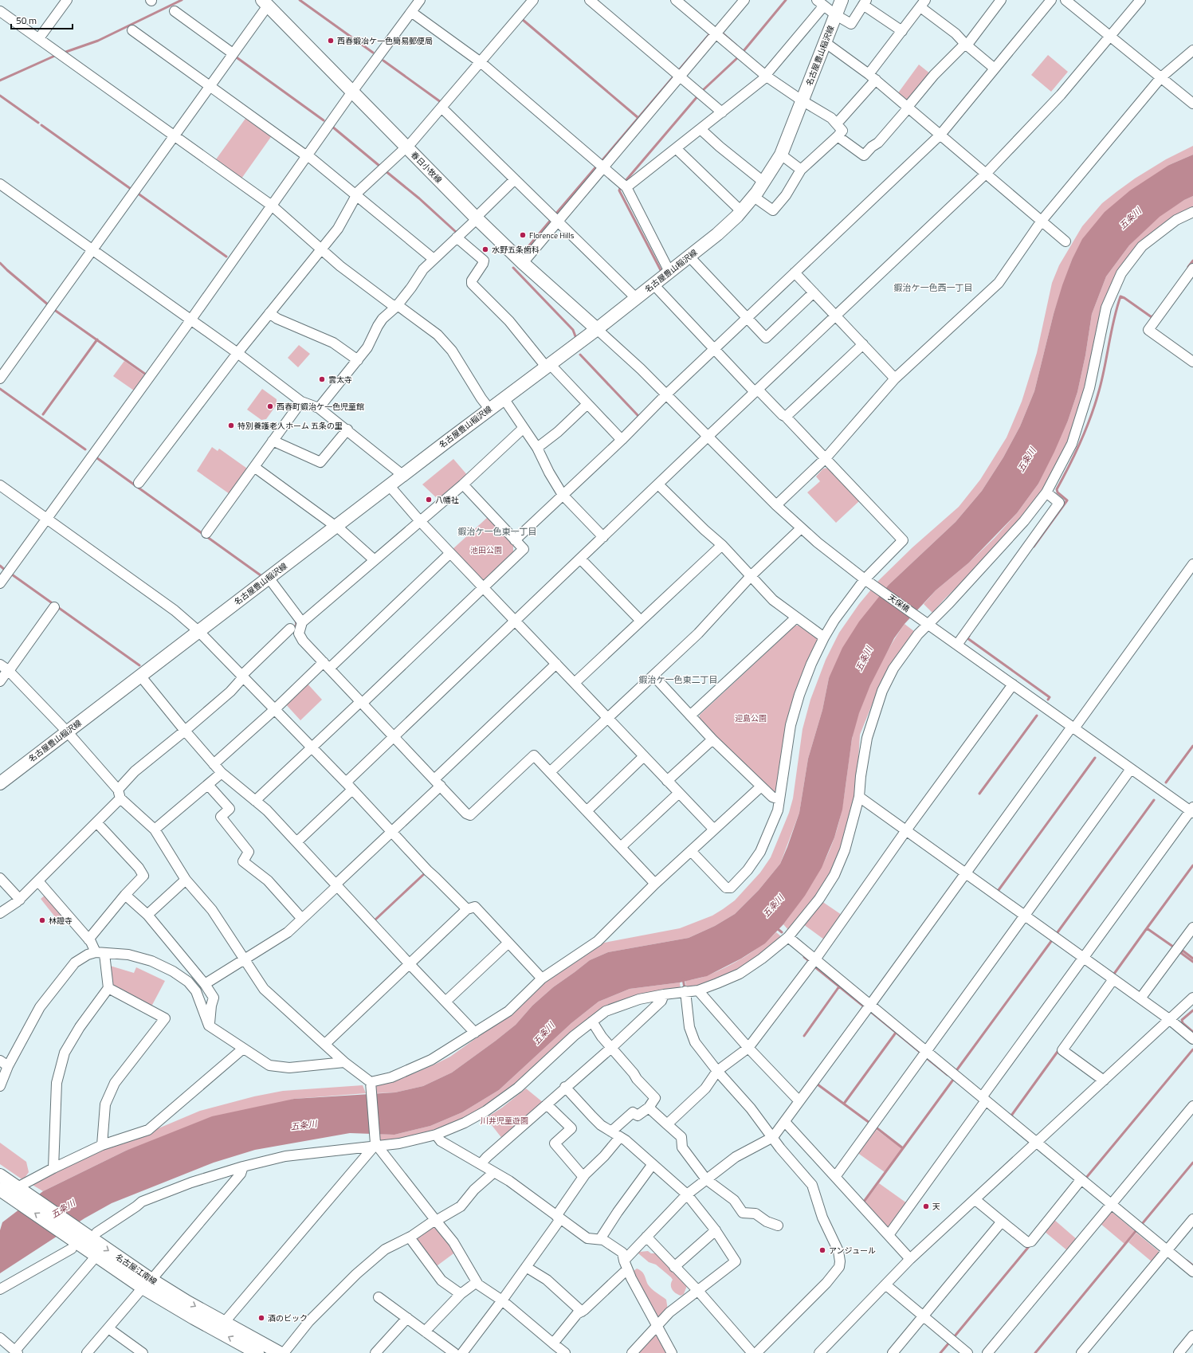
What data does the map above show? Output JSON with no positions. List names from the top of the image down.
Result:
{
  "streets": {
    "main road": ["名古屋豊山稲沢線", "春日小牧線", "名古屋江南線"],
    "street": ["天保橋"]
  },
  "crossings": [
    ["名古屋豊山稲沢線", "春日小牧線"],
    ["名古屋豊山稲沢線", "天保橋"],
    ["春日小牧線", "天保橋"]
  ],
  "districts": ["鍜治ケ一色西一丁目", "鍜治ケ一色東一丁目", "鍜治ケ一色東二丁目"],
  "water": ["五条川"],
  "parks": ["池田公園", "迎島公園", "川井児童遊園"],
  "places": [
    "西春鍛冶ケ一色簡易郵便局",
    "Florence Hills",
    "水野五条歯科",
    "雲太寺",
    "西春町鍜治ケ一色児童館",
    "特別養護老人ホーム 五条の里",
    "八幡社",
    "林證寺",
    "天",
    "アンジュール",
    "酒のビック"
  ],
  "scale_bar": "50 m"
}
